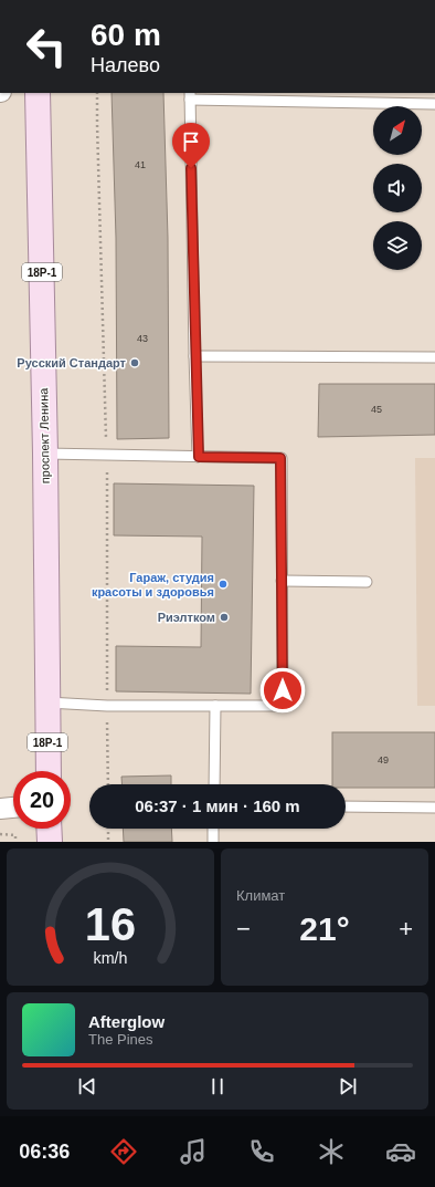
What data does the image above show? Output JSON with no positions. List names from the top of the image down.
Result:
{
  "streets": {
    "main road": ["18Р-1", "проспект Ленина"]
  },
  "places": ["Русский Стандарт", "Гараж, студия красоты и здоровья", "Риэлтком"],
  "house_numbers": [
    "41",
    "43",
    "45",
    "49"
  ],
  "north": "top right",
  "page": {
    "turn": ["60 m", "Налево"],
    "limit": "20",
    "trip": "06:37 · 1 мин · 160 m",
    "tile": "Климат",
    "heat": ["−", "21°", "+"],
    "song": ["Afterglow", "The Pines"],
    "tabs": "06:36",
    "gauge": ["16", "km/h"]
  }
}
